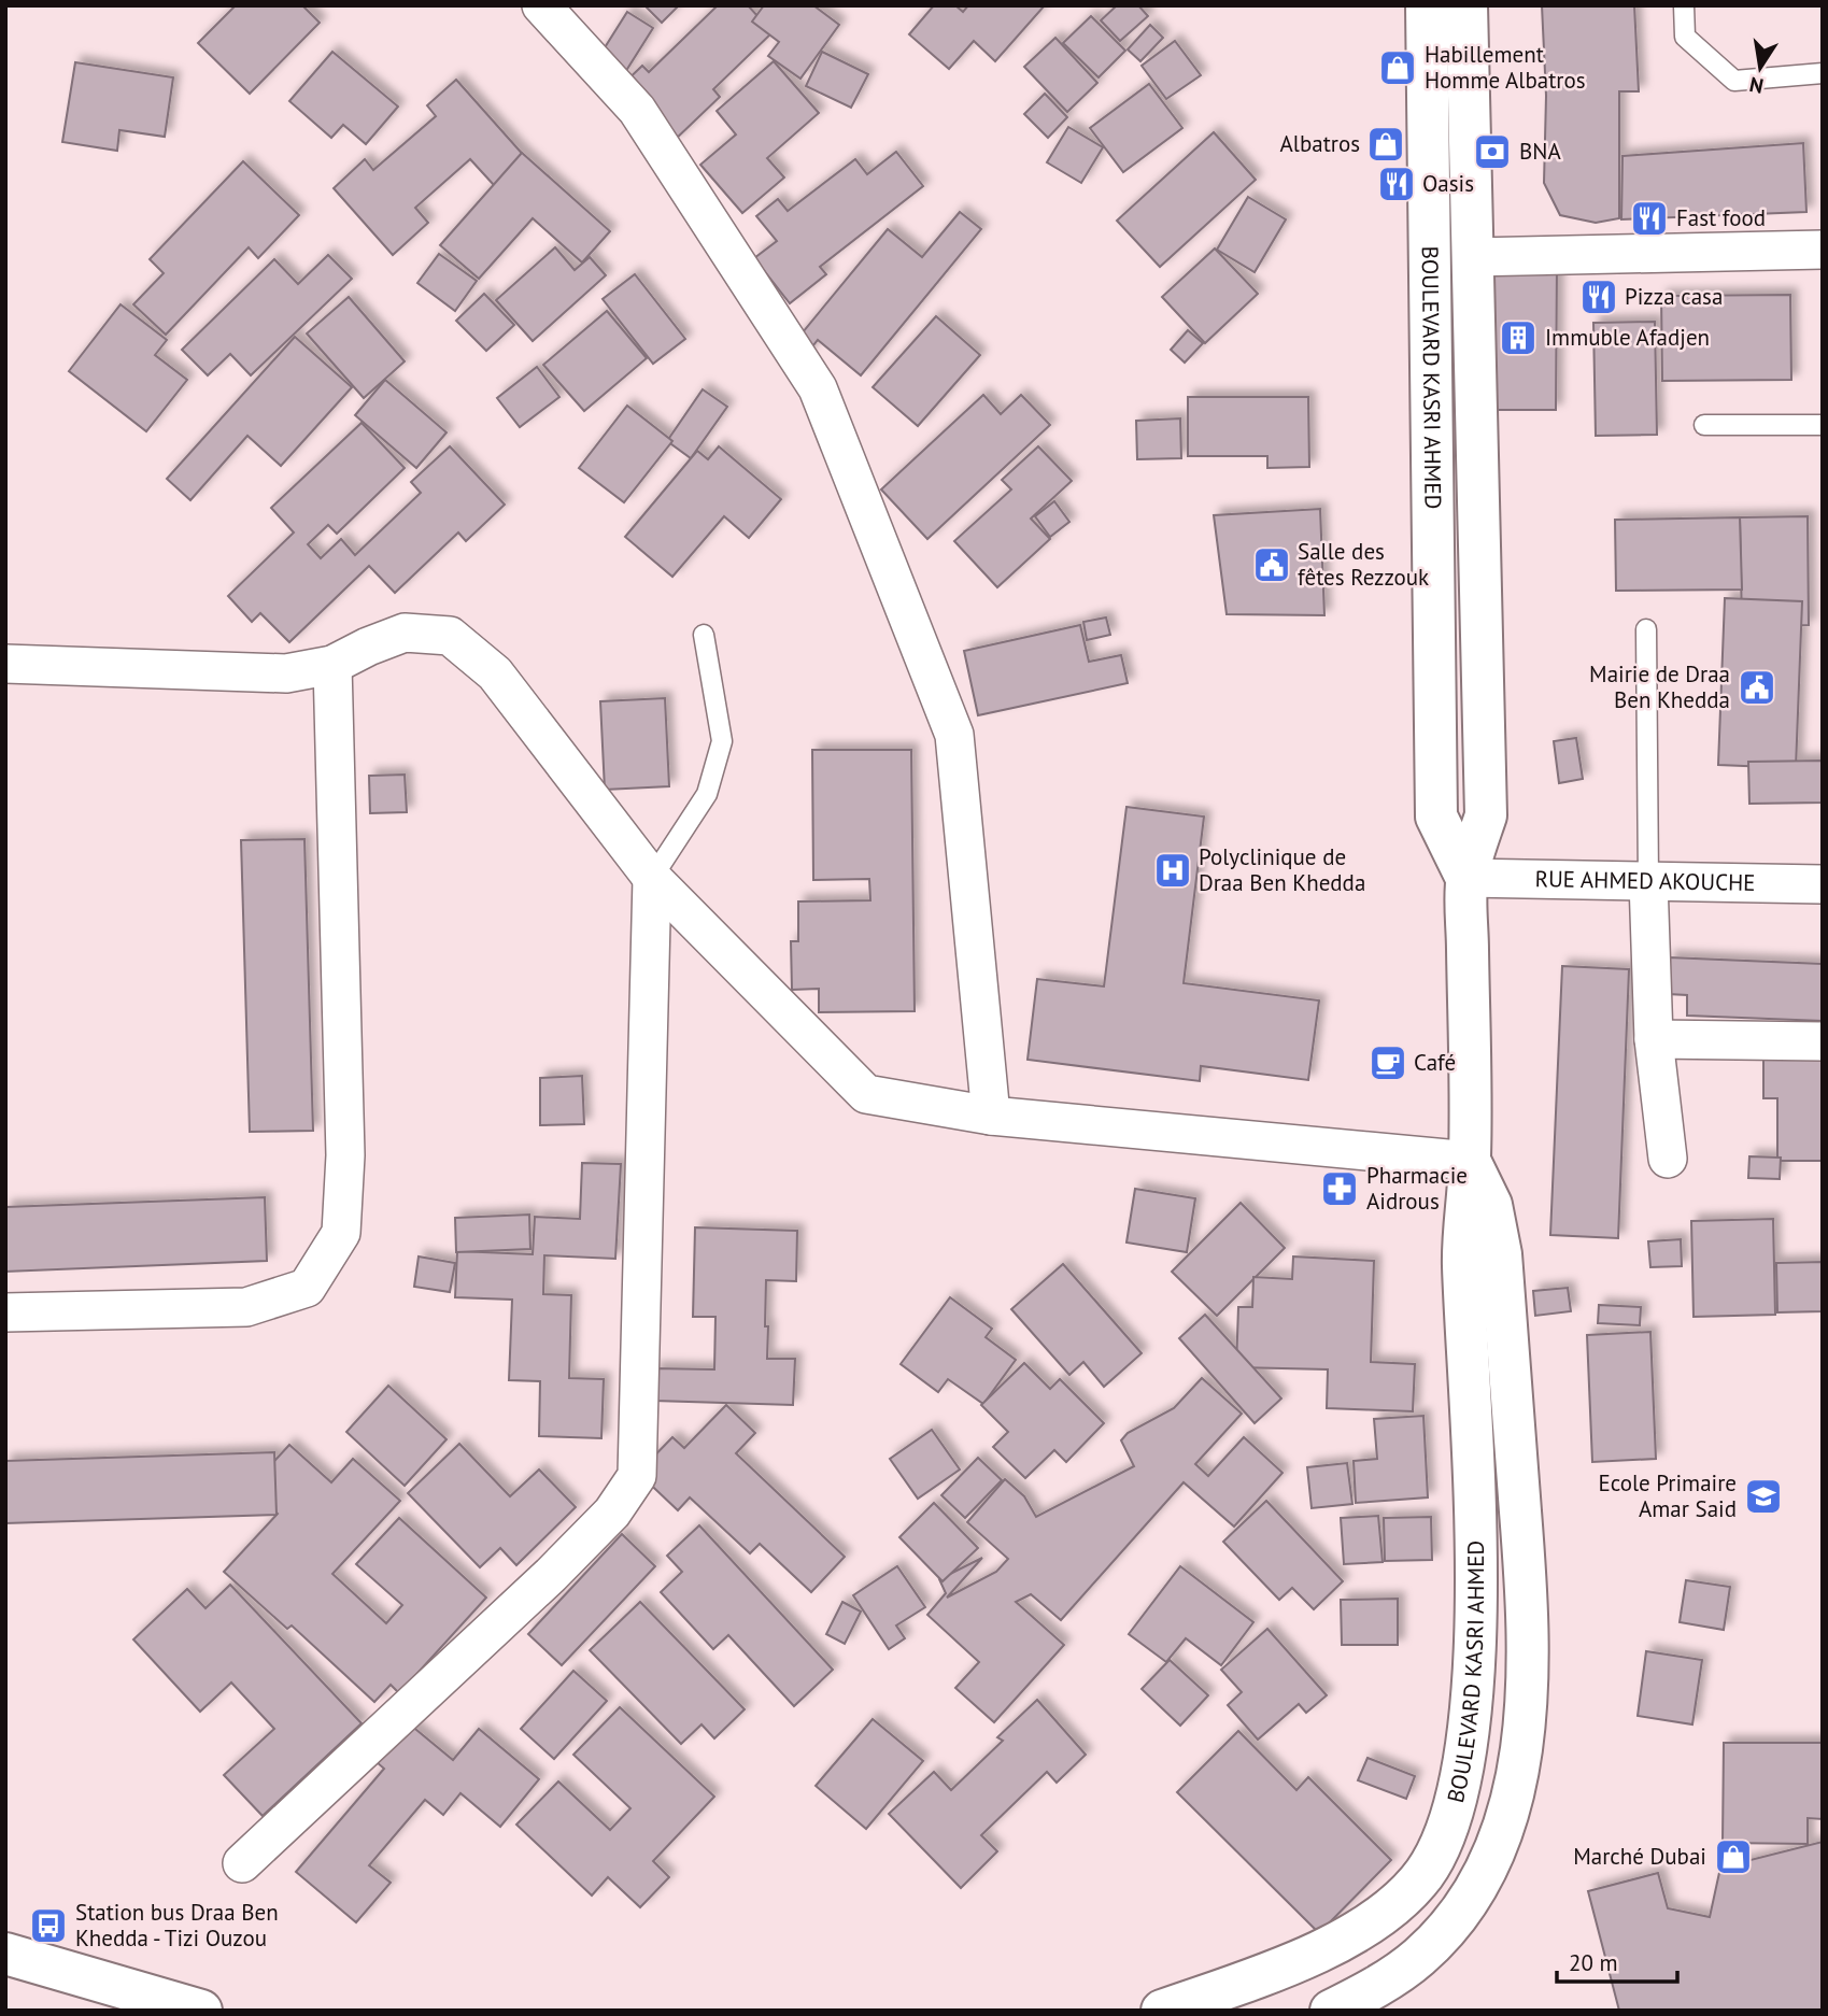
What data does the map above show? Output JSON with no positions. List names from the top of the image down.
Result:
{
  "streets": {
    "main road": ["BOULEVARD KASRI AHMED"],
    "street": ["RUE AHMED AKOUCHE"]
  },
  "crossings": [
    ["BOULEVARD KASRI AHMED", "RUE AHMED AKOUCHE"]
  ],
  "places": {
    "shop": ["Habillement Homme Albatros", "Albatros", "Marché Dubai"],
    "bank": ["BNA"],
    "restaurant": ["Oasis", "Fast food", "Pizza casa"],
    "building": ["Immuble Afadjen"],
    "public building": ["Salle des fêtes Rezzouk", "Mairie de Draa Ben Khedda"],
    "hospital": ["Polyclinique de Draa Ben Khedda"],
    "cafe": ["Café"],
    "pharmacy": ["Pharmacie Aidrous"],
    "school or university": ["Ecole Primaire Amar Said"],
    "bus stop": ["Station bus Draa Ben Khedda - Tizi Ouzou"]
  },
  "scale_bar": "20 m",
  "north": "bottom"
}
